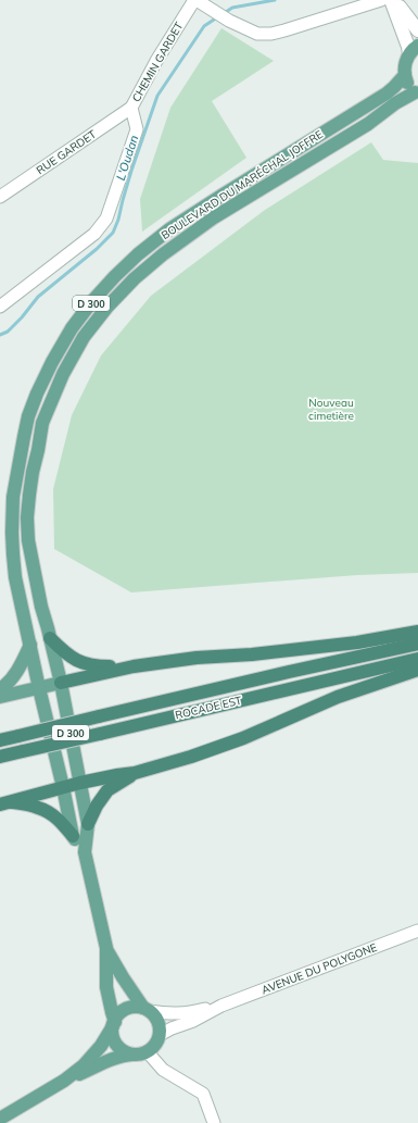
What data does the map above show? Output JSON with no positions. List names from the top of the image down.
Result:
{
  "streets": {
    "highway": ["ROCADE EST"],
    "main road": ["BOULEVARD DU MARÉCHAL JOFFRE", "D 300"],
    "street": ["CHEMIN GARDET", "RUE GARDET", "AVENUE DU POLYGONE"]
  },
  "crossings": [
    ["CHEMIN GARDET", "RUE GARDET"],
    ["BOULEVARD DU MARÉCHAL JOFFRE", "AVENUE DU POLYGONE"]
  ],
  "water": ["L'Oudan"],
  "parks": ["Nouveau cimetière"]
}
